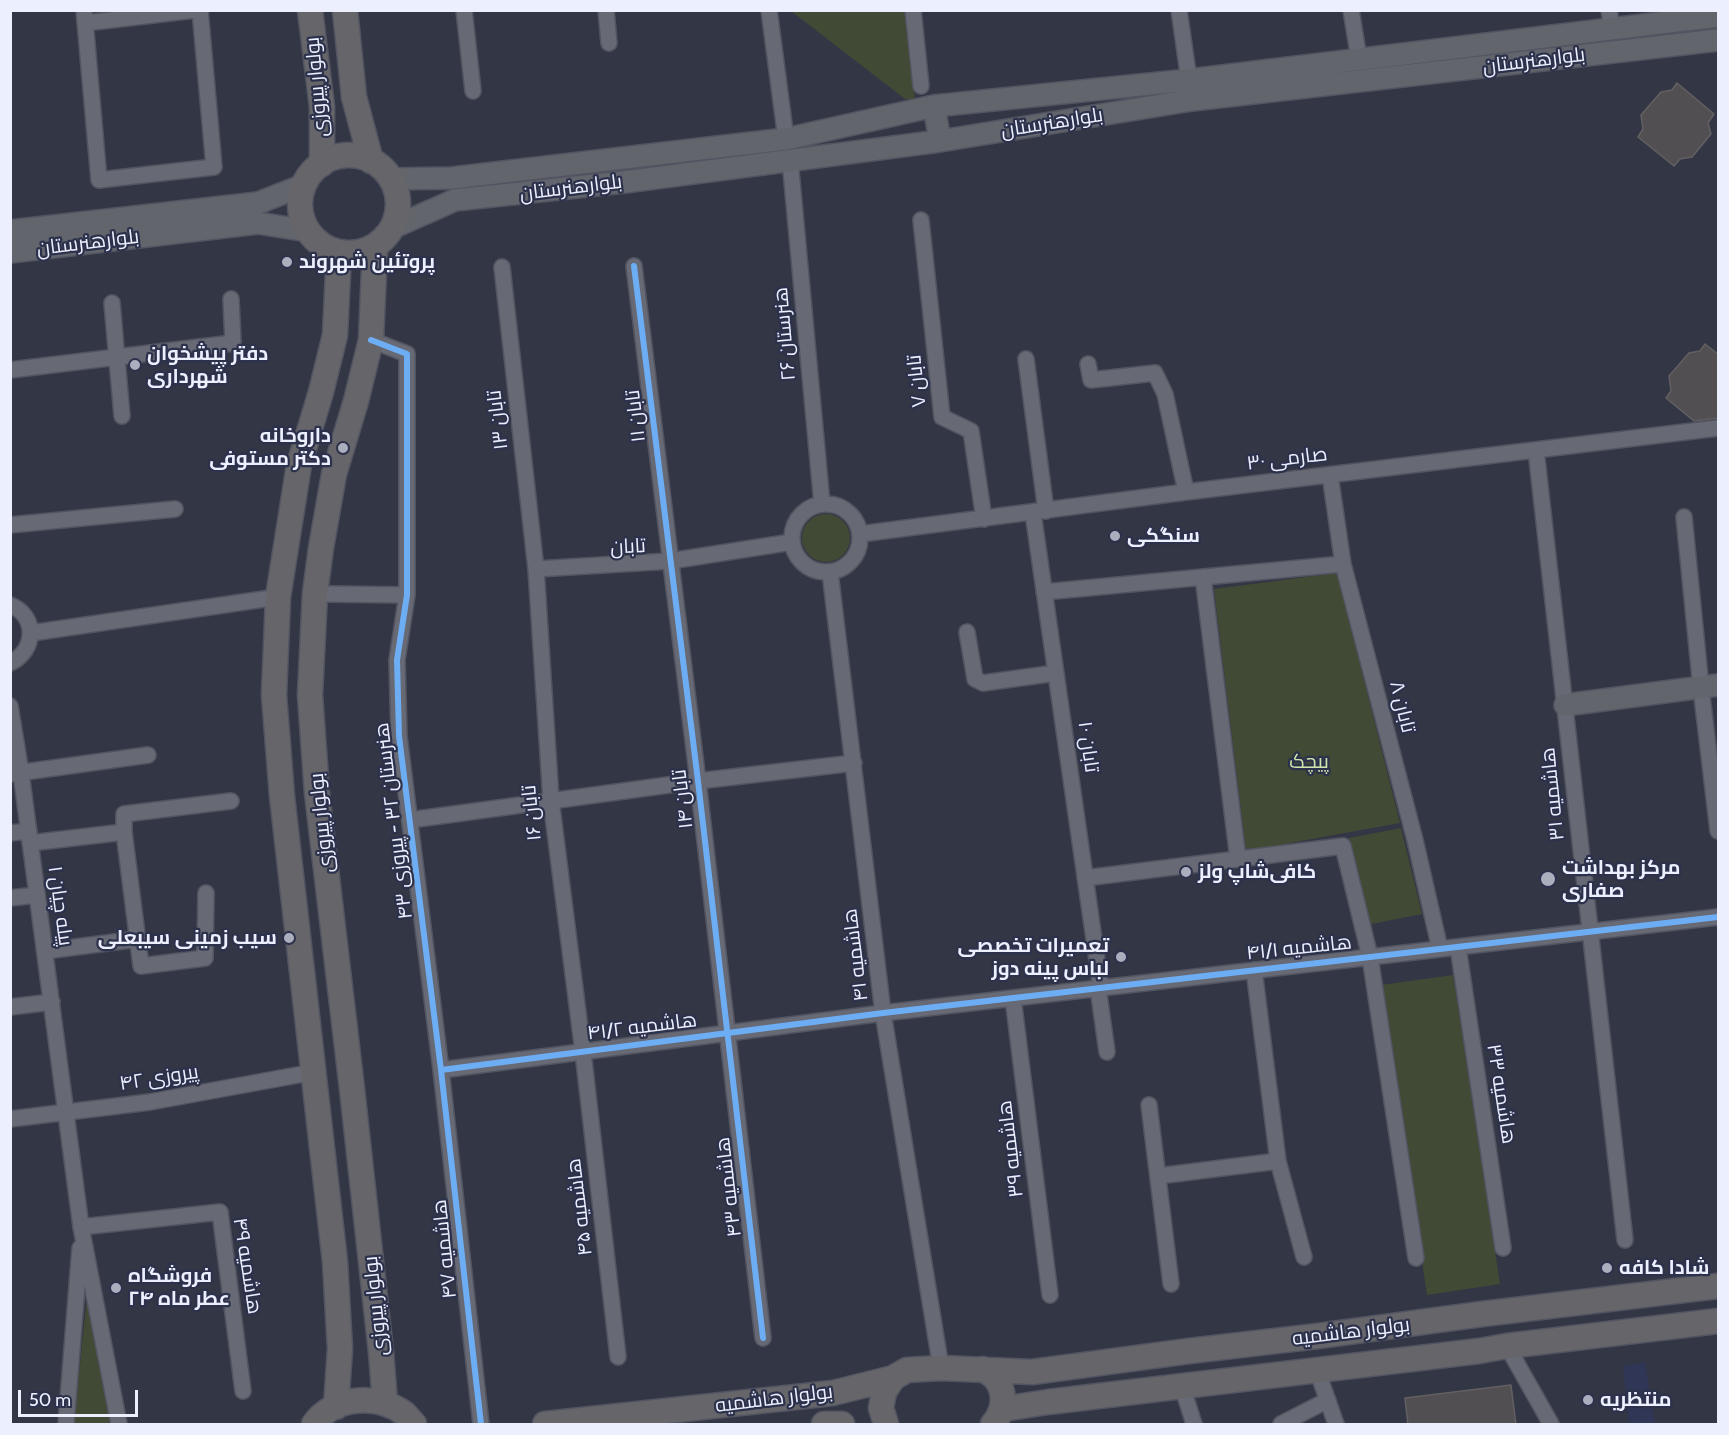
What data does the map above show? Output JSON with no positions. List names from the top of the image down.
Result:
{
  "streets": {
    "main road": ["بلوارهنرستان", "بولوار پیروزی", "بولوار هاشمیه"],
    "street": [
      "هنرستان ۲۶",
      "تابان ۷",
      "تابان ۱۱",
      "تابان ۱۳",
      "صارمی ۳۰",
      "تابان",
      "تابان ۸",
      "تابان ۱۰",
      "هاشمیه ۳۱",
      "تابان ۱۴",
      "تابان ۱۶",
      "هنرستان ۳۲ - پیروزی ۴۳",
      "پیله چیان ۱",
      "هاشمیه ۴۱/۱",
      "هاشمیه ۴۱",
      "هاشمیه ۴۱/۲",
      "پیروزی ۴۲",
      "هاشمیه ۳۳",
      "هاشمیه ۳۹",
      "هاشمیه ۴۳",
      "هاشمیه ۴۵",
      "هاشمیه ۴۷",
      "هاشمیه ۴۹"
    ]
  },
  "crossings": [
    ["بلوارهنرستان", "بولوار پیروزی"],
    ["بلوارهنرستان", "هنرستان ۲۶"],
    ["بولوار پیروزی", "هنرستان ۳۲ - پیروزی ۴۳"],
    ["بولوار پیروزی", "پیروزی ۴۲"],
    ["هنرستان ۲۶", "صارمی ۳۰"],
    ["هنرستان ۲۶", "تابان"],
    ["هنرستان ۲۶", "هاشمیه ۴۱"],
    ["تابان ۷", "صارمی ۳۰"],
    ["تابان ۱۱", "تابان"],
    ["تابان ۱۱", "تابان ۱۴"],
    ["تابان ۱۳", "تابان"],
    ["تابان ۱۳", "تابان ۱۶"],
    ["صارمی ۳۰", "تابان"],
    ["صارمی ۳۰", "تابان ۸"],
    ["صارمی ۳۰", "تابان ۱۰"],
    ["صارمی ۳۰", "هاشمیه ۳۱"],
    ["صارمی ۳۰", "هاشمیه ۴۱"],
    ["تابان", "تابان ۱۴"],
    ["تابان", "تابان ۱۶"],
    ["تابان", "هاشمیه ۴۱"],
    ["تابان ۸", "هاشمیه ۴۱/۱"],
    ["تابان ۱۰", "هاشمیه ۴۱/۱"],
    ["هاشمیه ۳۱", "هاشمیه ۴۱/۱"],
    ["تابان ۱۴", "هاشمیه ۴۱/۲"],
    ["تابان ۱۴", "هاشمیه ۴۳"],
    ["تابان ۱۶", "هاشمیه ۴۱/۲"],
    ["تابان ۱۶", "هاشمیه ۴۵"],
    ["هنرستان ۳۲ - پیروزی ۴۳", "هاشمیه ۴۱/۲"],
    ["هنرستان ۳۲ - پیروزی ۴۳", "هاشمیه ۴۷"],
    ["پیله چیان ۱", "پیروزی ۴۲"],
    ["پیله چیان ۱", "هاشمیه ۴۹"],
    ["هاشمیه ۴۱/۱", "هاشمیه ۴۱"],
    ["هاشمیه ۴۱/۱", "هاشمیه ۴۱/۲"],
    ["هاشمیه ۴۱/۱", "هاشمیه ۳۳"],
    ["هاشمیه ۴۱/۱", "هاشمیه ۳۹"],
    ["هاشمیه ۴۱", "هاشمیه ۴۱/۲"],
    ["هاشمیه ۴۱", "بولوار هاشمیه"],
    ["هاشمیه ۴۱/۲", "هاشمیه ۴۳"],
    ["هاشمیه ۴۱/۲", "هاشمیه ۴۵"],
    ["هاشمیه ۴۱/۲", "هاشمیه ۴۷"]
  ],
  "parks": ["پیچک"],
  "places": [
    "پروتئین شهروند",
    "دفتر پیشخوان شهرداری",
    "داروخانه دکتر مستوفی",
    "سنگکی",
    "کافی‌شاپ ولز",
    "مرکز بهداشت صفاری",
    "سیب زمینی سیبعلی",
    "تعمیرات تخصصی لباس پینه دوز",
    "شادا کافه",
    "فروشگاه عطر ماه ۲۴",
    "منتظریه"
  ],
  "scale_bar": "50 m"
}
